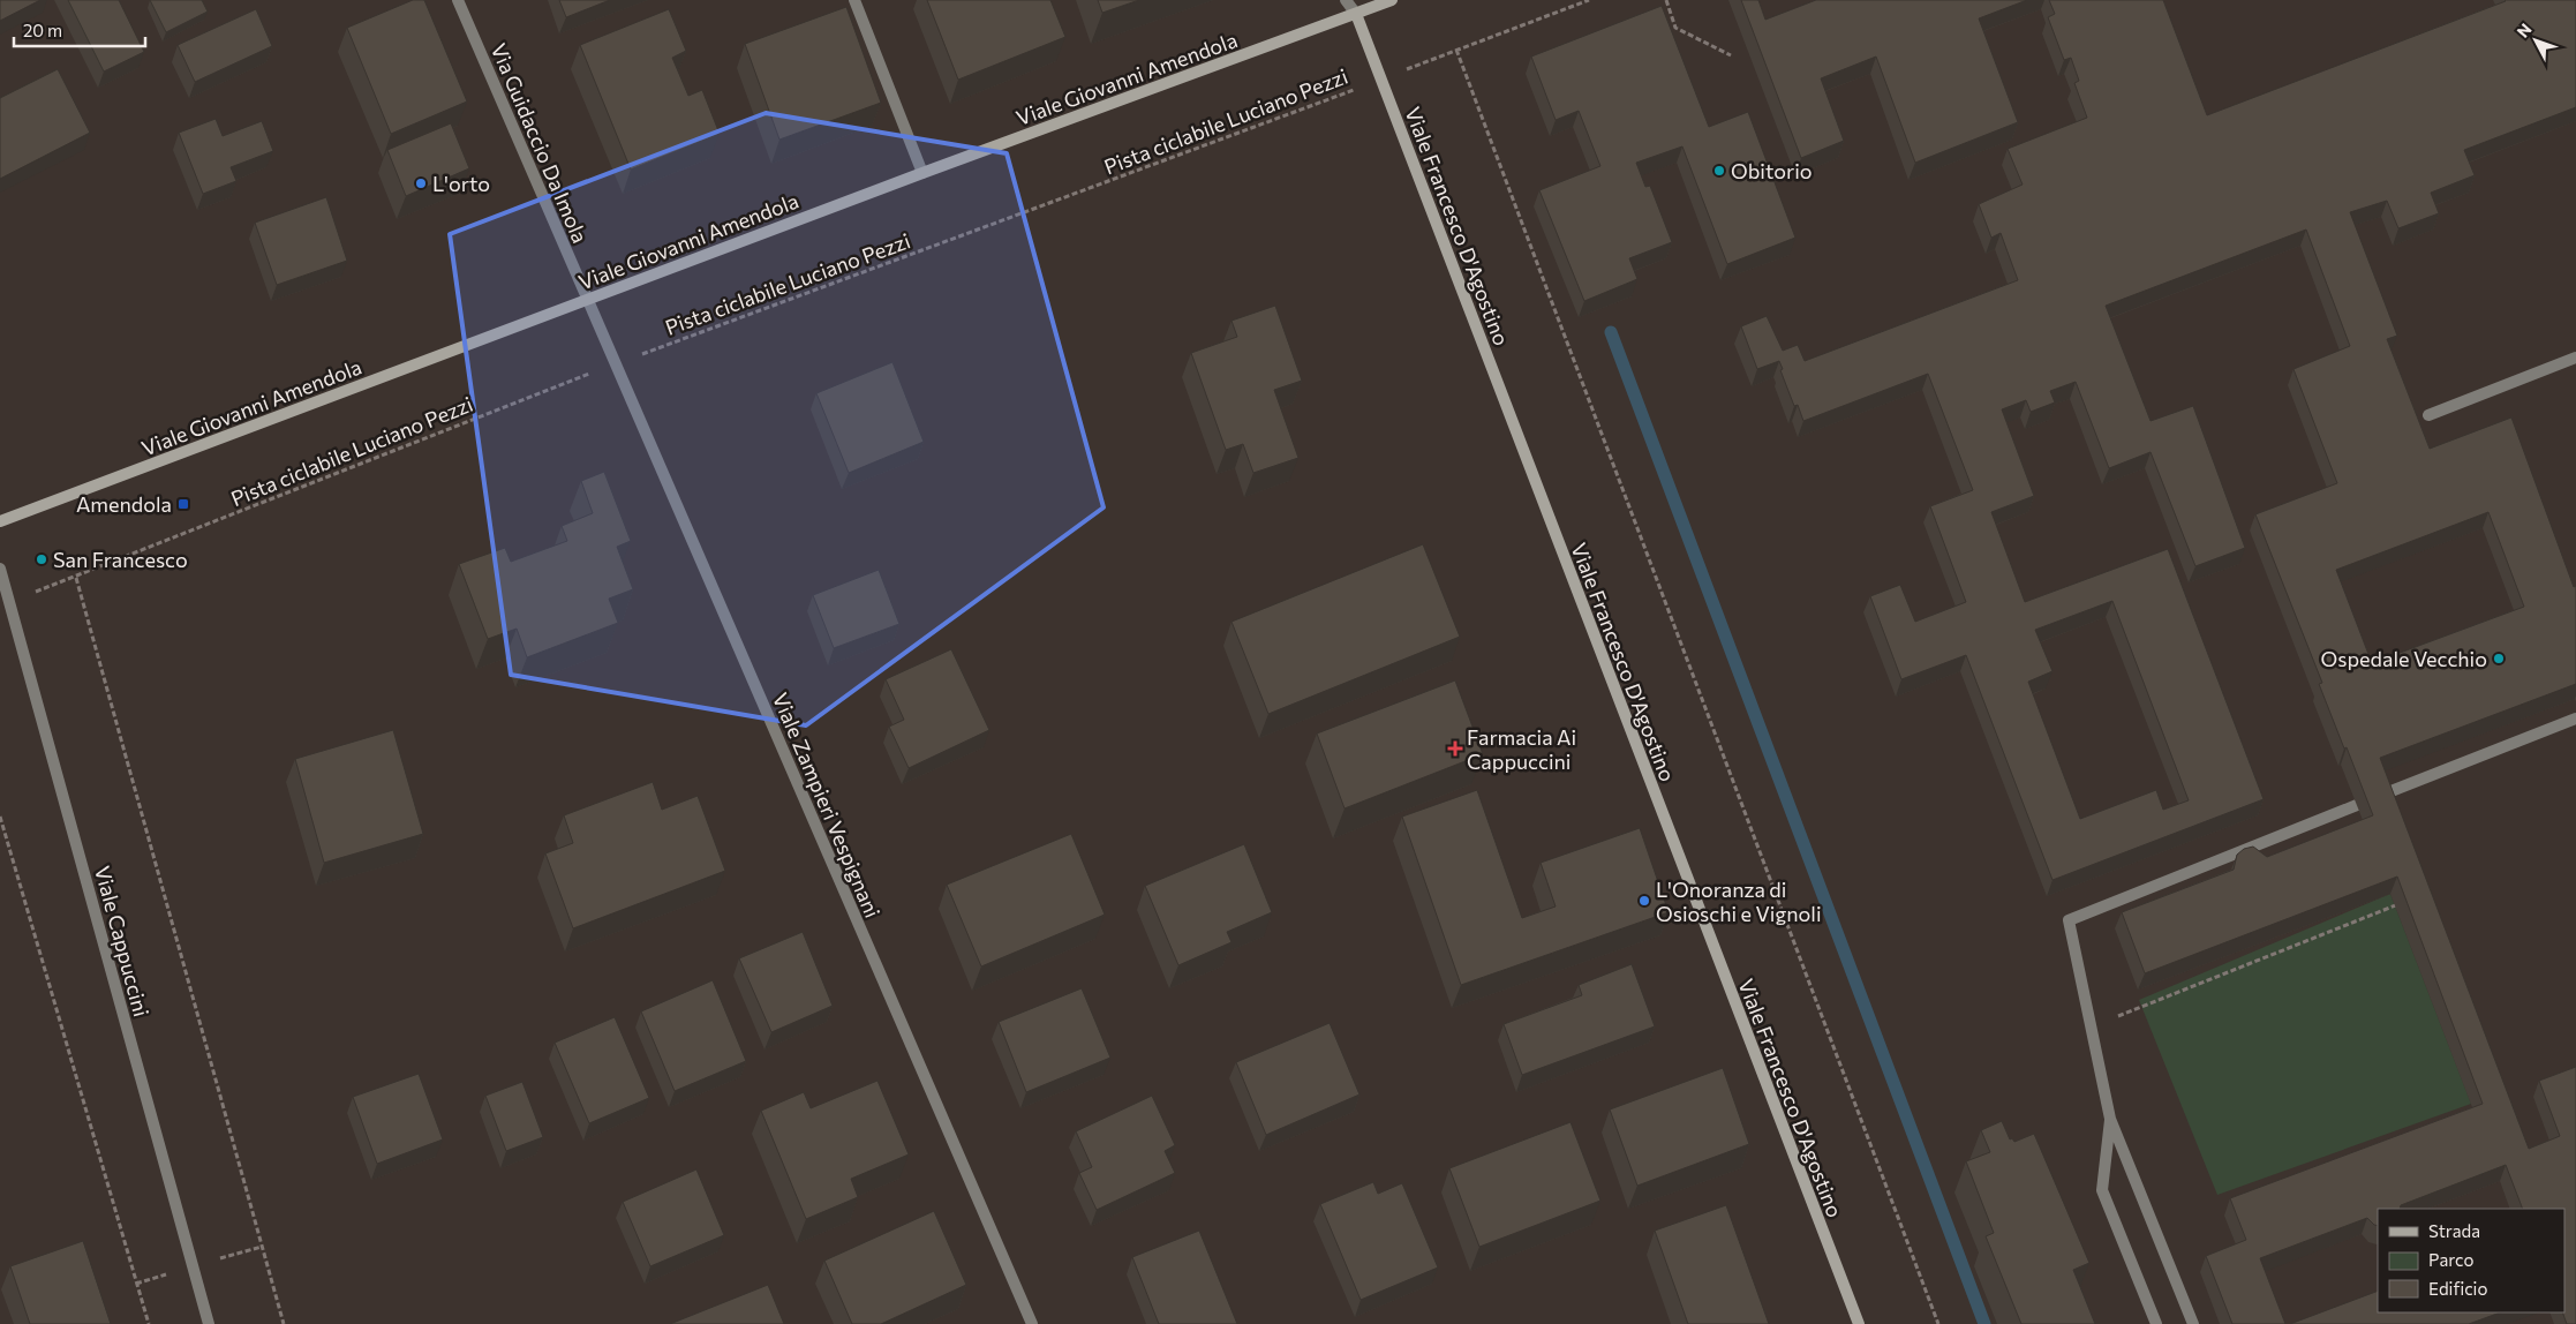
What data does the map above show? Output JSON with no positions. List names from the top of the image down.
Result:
{
  "streets": {
    "street": [
      "Viale Giovanni Amendola",
      "Via Guidaccio Da Imola",
      "Viale Francesco D'Agostino",
      "Viale Zampieri Vespignani",
      "Viale Cappuccini"
    ],
    "path": ["Pista ciclabile Luciano Pezzi"]
  },
  "crossings": [
    ["Viale Giovanni Amendola", "Via Guidaccio Da Imola"],
    ["Viale Giovanni Amendola", "Viale Francesco D'Agostino"],
    ["Viale Giovanni Amendola", "Viale Zampieri Vespignani"],
    ["Pista ciclabile Luciano Pezzi", "Viale Francesco D'Agostino"],
    ["Pista ciclabile Luciano Pezzi", "Viale Zampieri Vespignani"],
    ["Pista ciclabile Luciano Pezzi", "Viale Cappuccini"],
    ["Via Guidaccio Da Imola", "Viale Zampieri Vespignani"]
  ],
  "places": {
    "other": [
      "Obitorio",
      "L'orto",
      "San Francesco",
      "Ospedale Vecchio",
      "L'Onoranza di Osioschi e Vignoli"
    ],
    "transit": ["Amendola"],
    "health": ["Farmacia Ai Cappuccini"]
  },
  "legend": ["Strada", "Parco", "Edificio"],
  "scale_bar": "20 m",
  "north": "top left"
}
